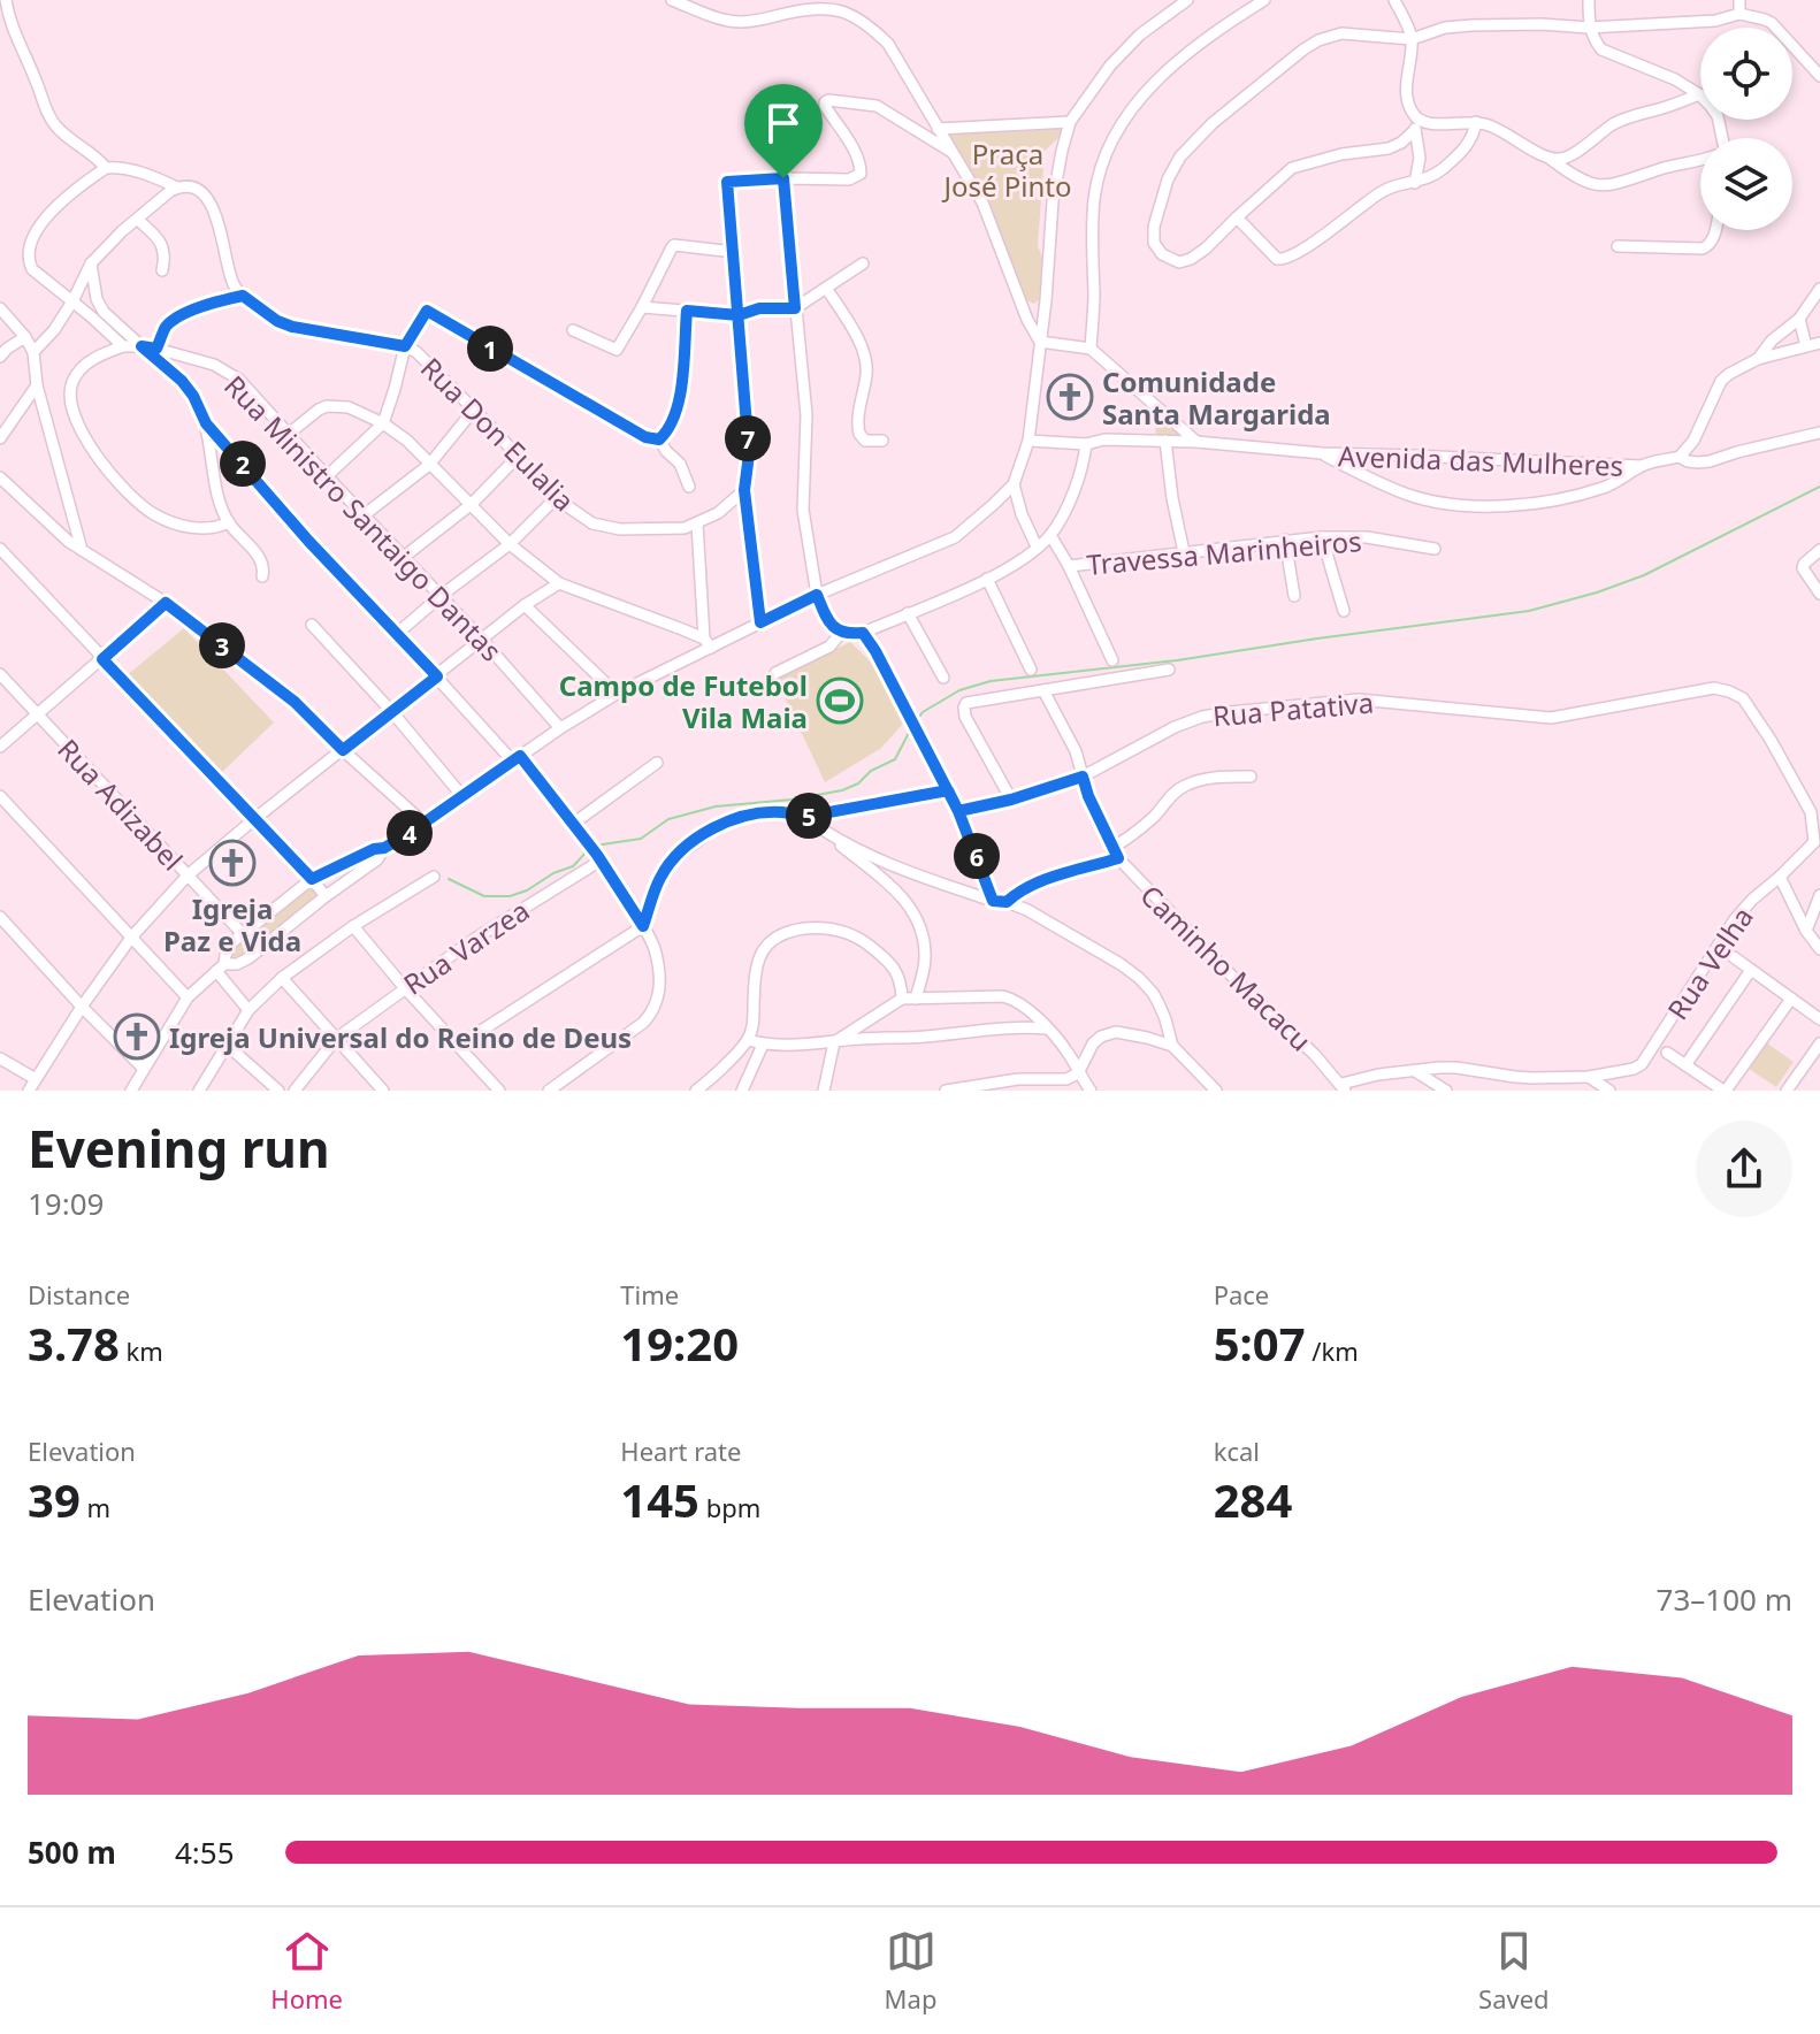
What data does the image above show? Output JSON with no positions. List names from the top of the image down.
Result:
{
  "streets": {
    "street": [
      "Rua Don Eulalia",
      "Avenida das Mulheres",
      "Rua Ministro Santaigo Dantas",
      "Travessa Marinheiros",
      "Rua Patativa",
      "Rua Adizabel",
      "Rua Varzea",
      "Rua Velha",
      "Caminho Macacu"
    ]
  },
  "crossings": [
    ["Rua Patativa", "Rua Velha"],
    ["Rua Patativa", "Caminho Macacu"],
    ["Rua Velha", "Caminho Macacu"]
  ],
  "parks": ["Praça José Pinto"],
  "places": {
    "church": ["Comunidade Santa Margarida", "Igreja Paz e Vida", "Igreja Universal do Reino de Deus"],
    "sports": ["Campo de Futebol Vila Maia"]
  },
  "page": {
    "pins": [
      "1",
      "7",
      "2",
      "3",
      "5",
      "4",
      "6"
    ],
    "heading": ["Evening run", "19:09"],
    "stats": [
      ["Distance", "3.78 km"],
      ["Time", "19:20"],
      ["Pace", "5:07 /km"],
      ["Elevation", "39 m"],
      ["Heart rate", "145 bpm"],
      ["kcal", "284"]
    ],
    "chart": ["Elevation", "73–100 m"],
    "list": [
      {
        "name": "500 m",
        "note": "4:55"
      }
    ],
    "tabs": ["Home", "Map", "Saved"]
  }
}
